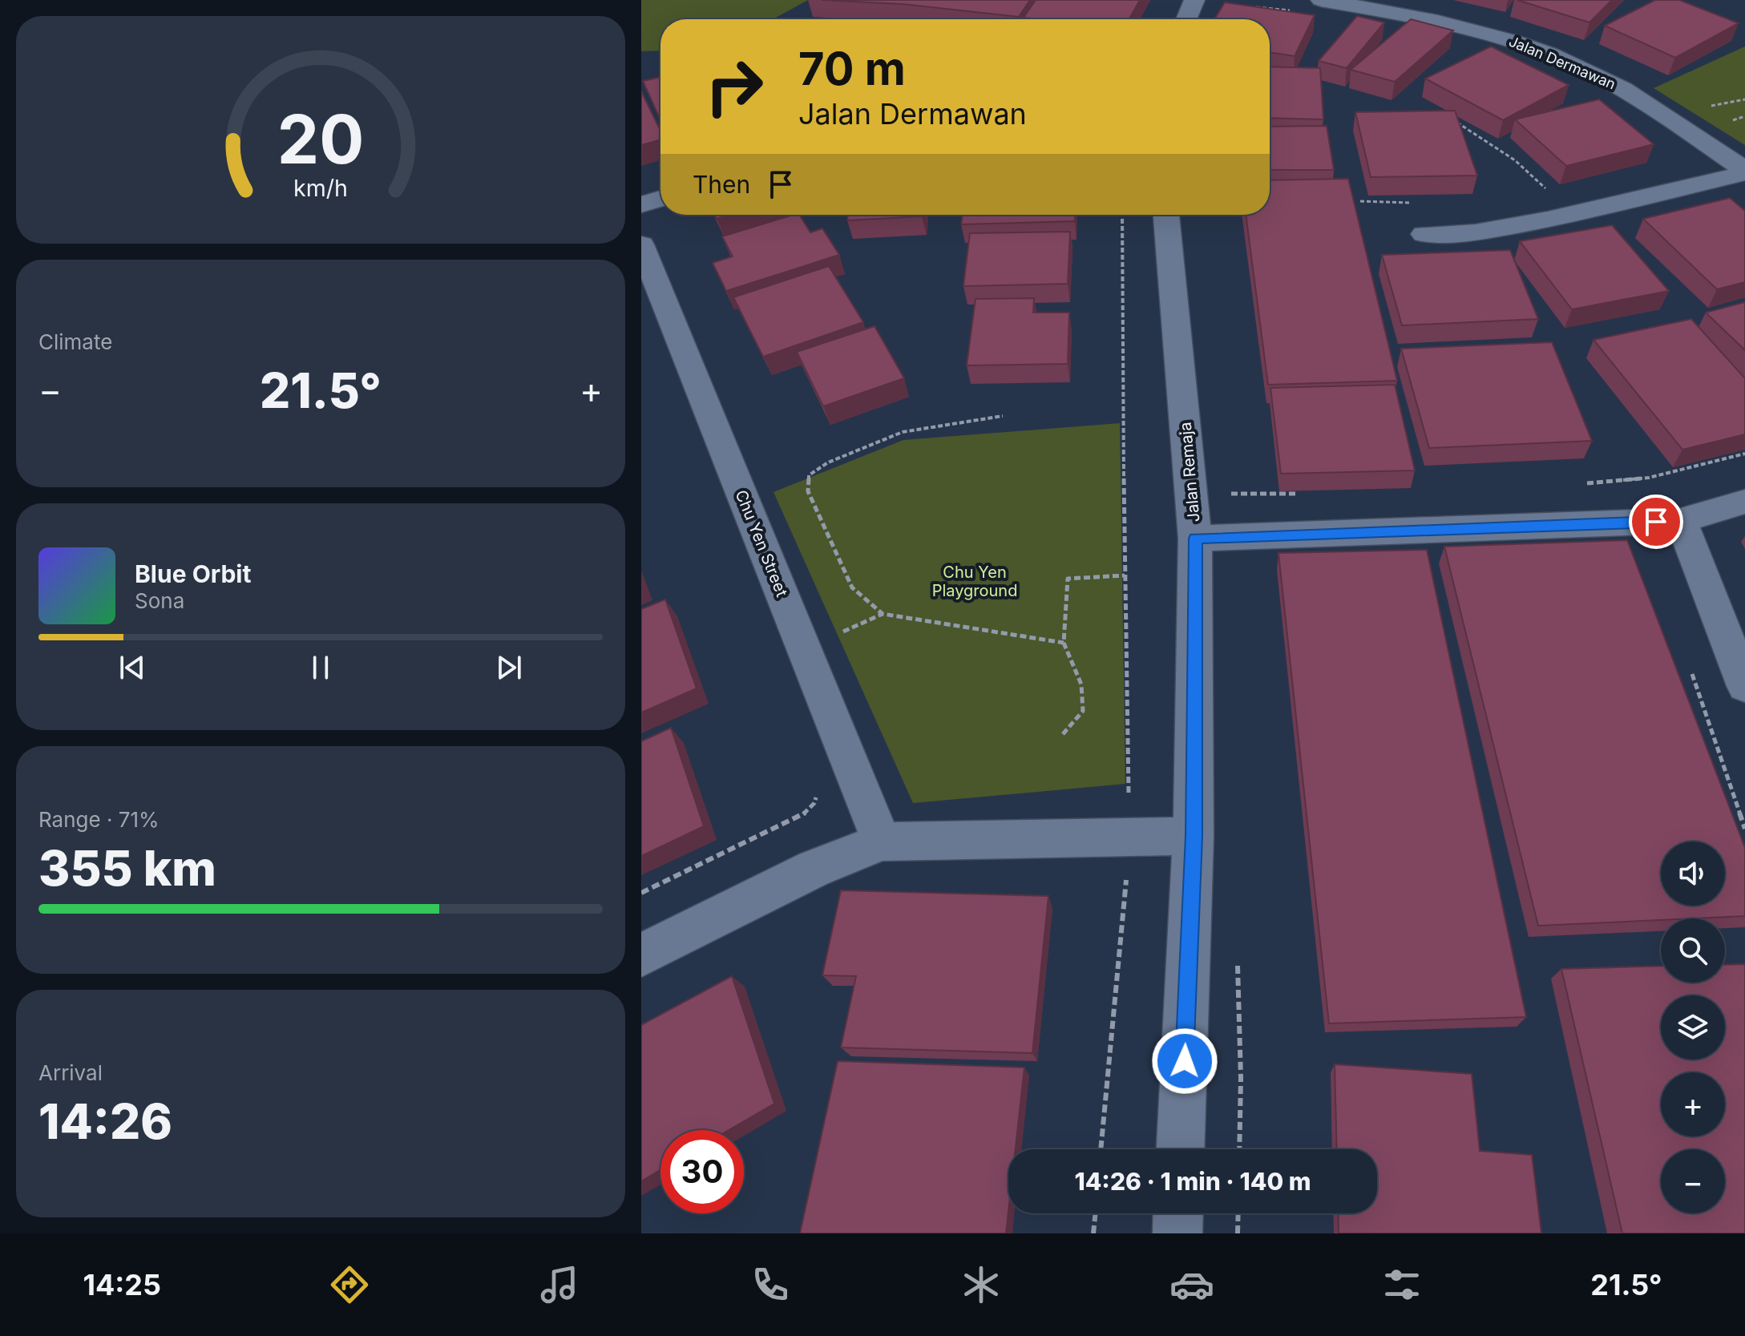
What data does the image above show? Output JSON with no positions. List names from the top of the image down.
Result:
{
  "streets": {
    "street": ["Jalan Dermawan", "Jalan Remaja", "Chu Yen Street"]
  },
  "parks": ["Chu Yen Playground"],
  "page": {
    "turn": ["70 m", "Jalan Dermawan"],
    "then": "Then",
    "tile": [
      "Climate",
      ["Range · 71%", "355 km"],
      ["Arrival", "14:26"]
    ],
    "heat": ["−", "21.5°", "+"],
    "song": ["Blue Orbit", "Sona"],
    "map_buttons": ["+", "−"],
    "limit": "30",
    "trip": "14:26 · 1 min · 140 m",
    "tabs": ["14:25", "21.5°"],
    "gauge": ["20", "km/h"]
  }
}
